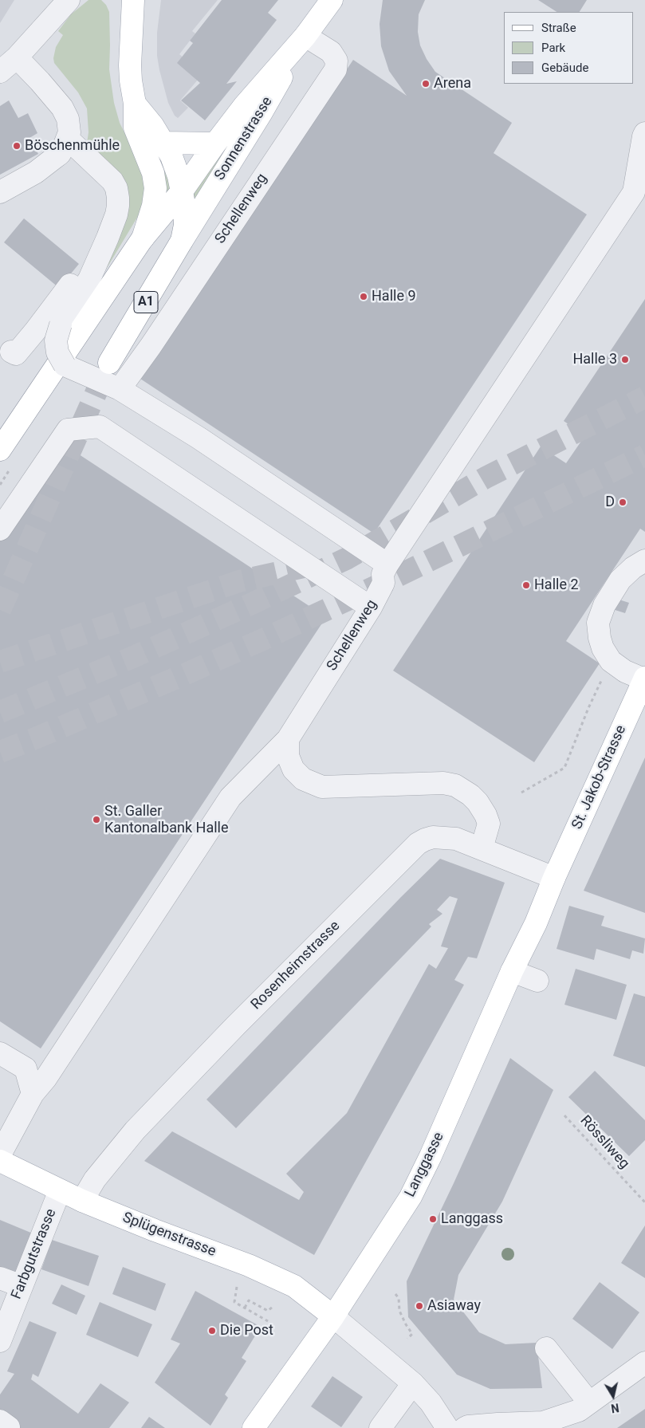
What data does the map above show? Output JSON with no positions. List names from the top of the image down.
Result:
{
  "streets": {
    "main road": [
      "Sonnenstrasse",
      "A1",
      "St. Jakob-Strasse",
      "Langgasse",
      "Splügenstrasse"
    ],
    "street": ["Schellenweg", "Rosenheimstrasse", "Farbgutstrasse"],
    "path": ["Rössliweg"]
  },
  "crossings": [
    ["Sonnenstrasse", "Schellenweg"],
    ["Sonnenstrasse", "A1"],
    ["St. Jakob-Strasse", "Rosenheimstrasse"],
    ["St. Jakob-Strasse", "Langgasse"],
    ["Rosenheimstrasse", "Langgasse"],
    ["Rosenheimstrasse", "Splügenstrasse"],
    ["Langgasse", "Splügenstrasse"],
    ["Splügenstrasse", "Farbgutstrasse"]
  ],
  "places": [
    "Arena",
    "Böschenmühle",
    "Halle 9",
    "Halle 3",
    "D",
    "Halle 2",
    "St. Galler Kantonalbank Halle",
    "Langgass",
    "Asiaway",
    "Die Post"
  ],
  "legend": ["Straße", "Park", "Gebäude"],
  "north": "bottom"
}
